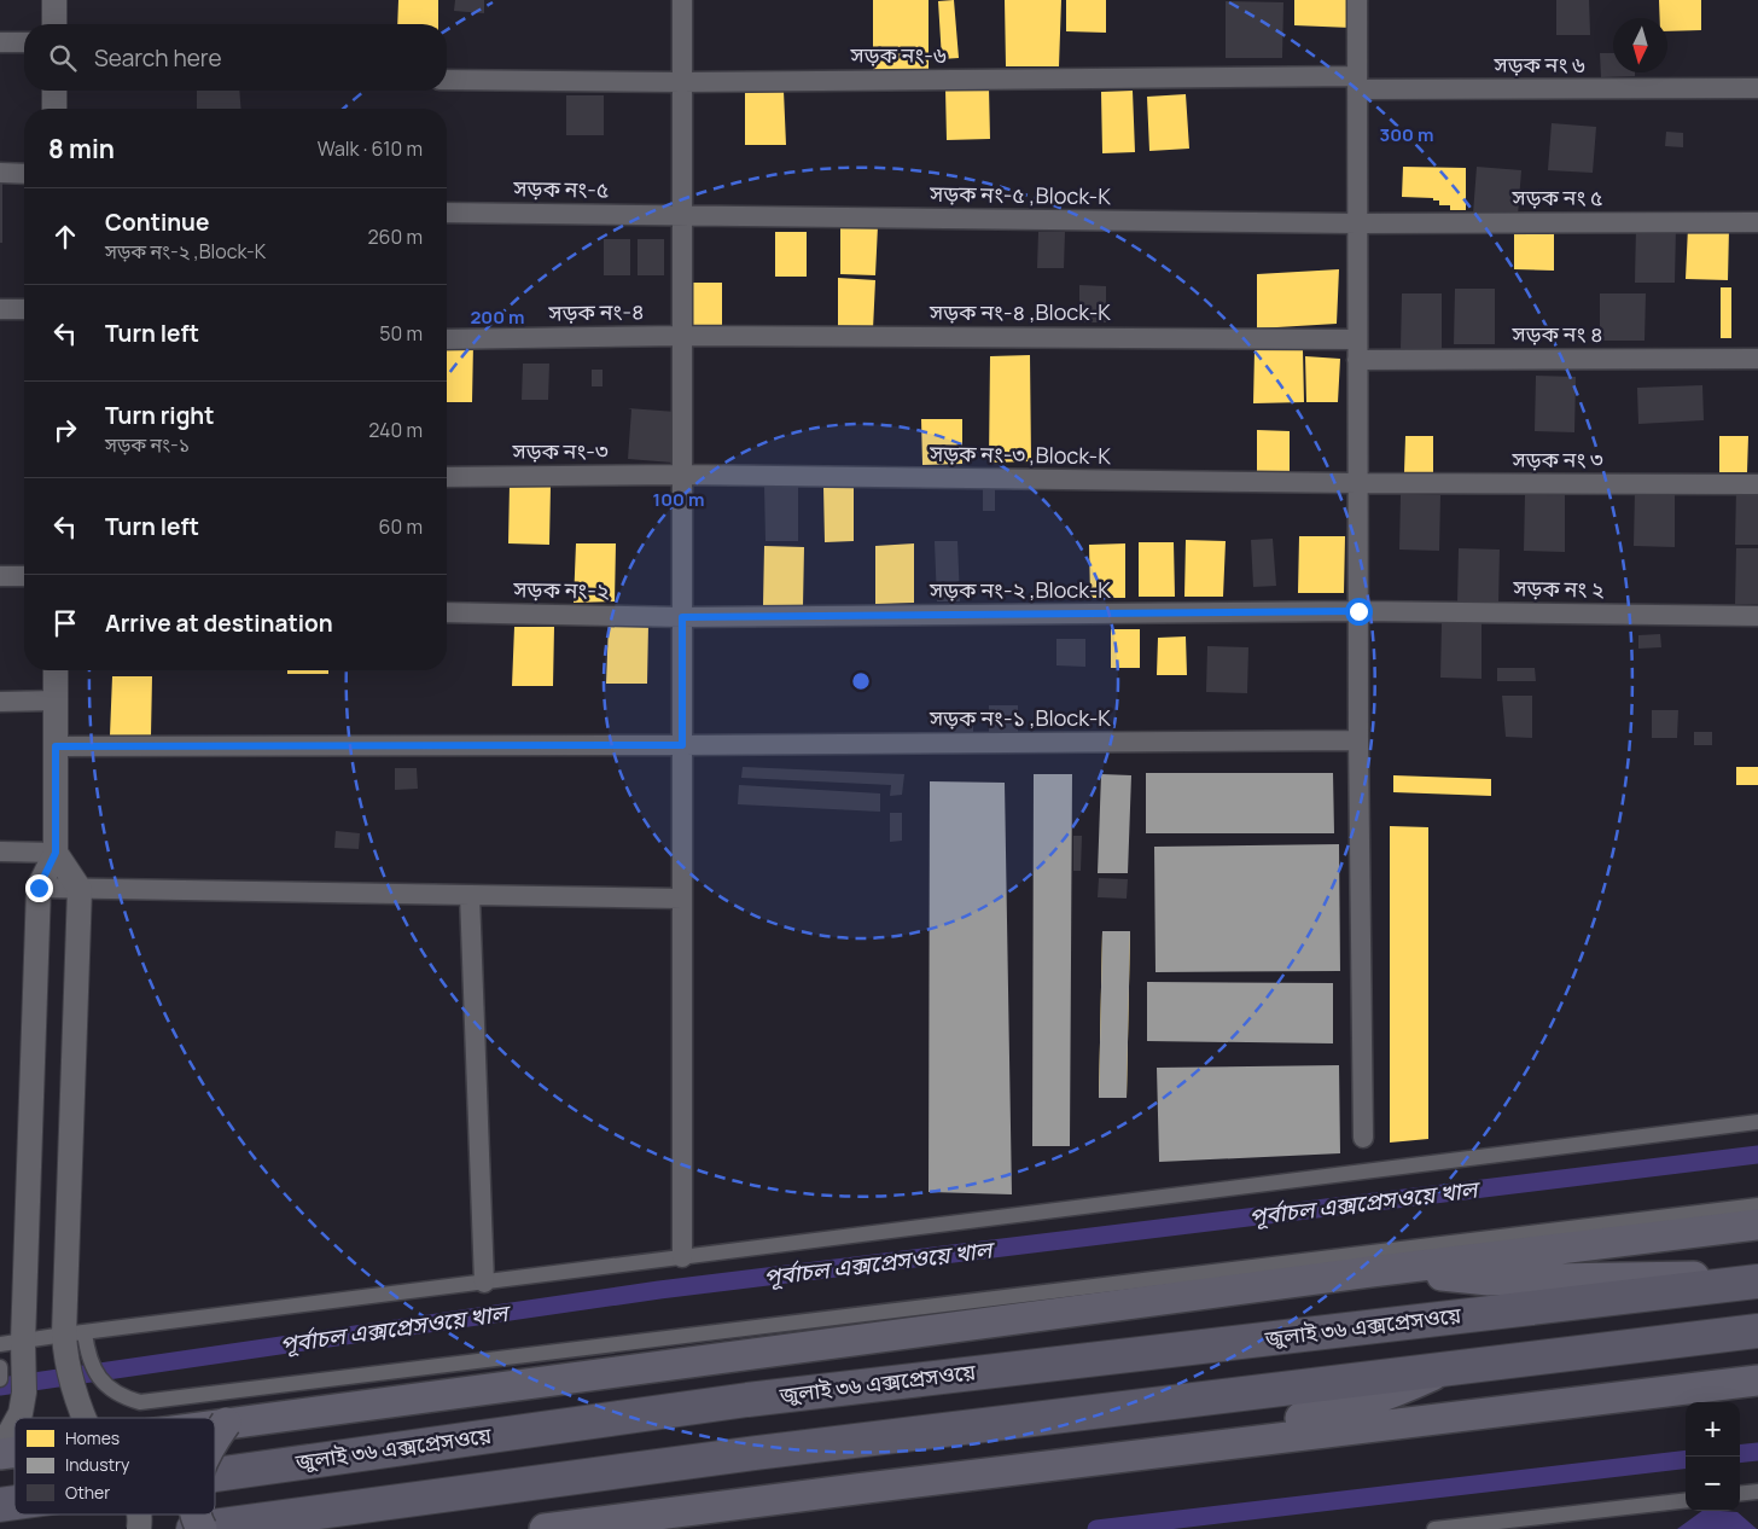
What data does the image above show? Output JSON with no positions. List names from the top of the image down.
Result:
{
  "streets": {
    "highway": ["জুলাই ৩৬ এক্সপ্রেসওয়ে"],
    "street": [
      "সড়ক নং-৬",
      "সড়ক নং ৬",
      "সড়ক নং-৫",
      "সড়ক নং-৫ ,Block-K",
      "সড়ক নং ৫",
      "সড়ক নং-৪",
      "সড়ক নং-৪ ,Block-K",
      "সড়ক নং ৪",
      "সড়ক নং-৩",
      "সড়ক নং-৩ ,Block-K",
      "সড়ক নং ৩",
      "সড়ক নং ২",
      "সড়ক নং-২",
      "সড়ক নং-২ ,Block-K",
      "সড়ক নং-১ ,Block-K"
    ]
  },
  "crossings": [
    ["সড়ক নং-৬", "সড়ক নং ৬"],
    ["সড়ক নং-৫", "সড়ক নং-৫ ,Block-K"],
    ["সড়ক নং-৫ ,Block-K", "সড়ক নং ৫"],
    ["সড়ক নং-৪", "সড়ক নং-৪ ,Block-K"],
    ["সড়ক নং-৩", "সড়ক নং-৩ ,Block-K"],
    ["সড়ক নং-৩ ,Block-K", "সড়ক নং ৩"],
    ["সড়ক নং ২", "সড়ক নং-২ ,Block-K"],
    ["সড়ক নং-২", "সড়ক নং-২ ,Block-K"]
  ],
  "water": ["পূর্বাচল এক্সপ্রেসওয়ে খাল"],
  "legend": ["Homes", "Industry", "Other"],
  "north": "bottom",
  "page": {
    "search": "Search here",
    "heading": ["8 min", "Walk · 610 m"],
    "list": [
      ["Continue", "সড়ক নং-২ ,Block-K", "260 m"],
      ["Turn left", "50 m"],
      ["Turn right", "সড়ক নং-১", "240 m"],
      ["Turn left", "60 m"],
      "Arrive at destination"
    ],
    "map_buttons": ["+", "−"]
  },
  "rings": ["300 m", "200 m", "100 m"]
}
